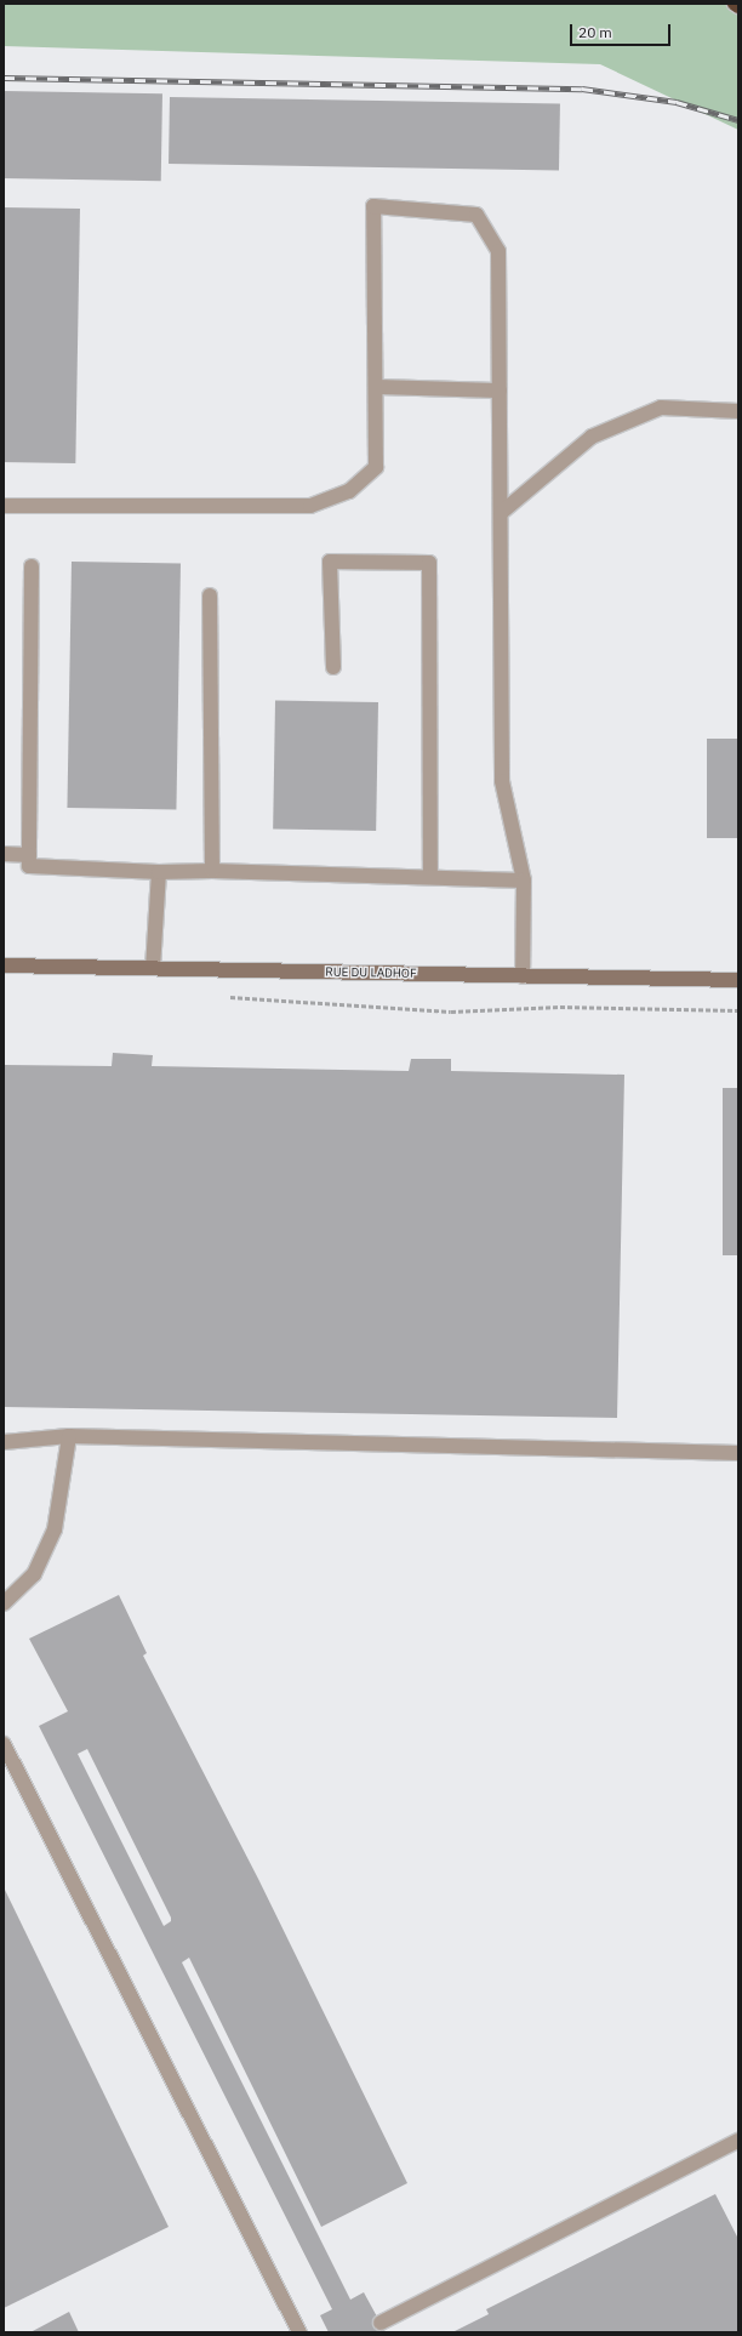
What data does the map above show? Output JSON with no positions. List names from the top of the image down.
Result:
{
  "streets": {
    "main road": ["RUE DU LADHOF"]
  },
  "scale_bar": "20 m"
}
